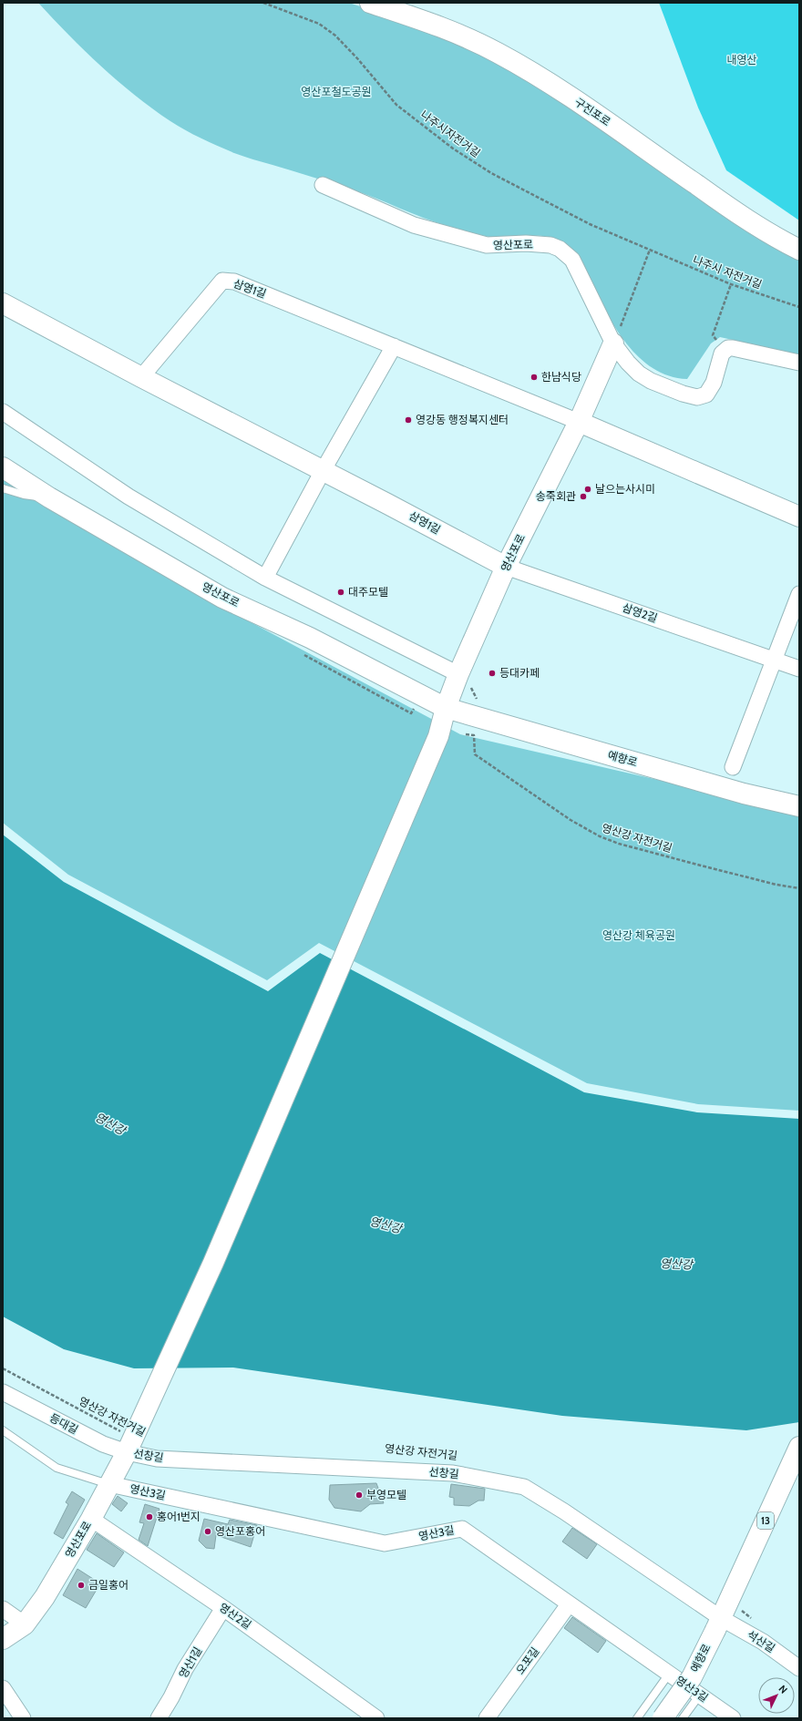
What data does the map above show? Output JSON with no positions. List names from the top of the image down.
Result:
{
  "streets": {
    "street": [
      "구진포로",
      "영산포로",
      "삼영1길",
      "삼영2길",
      "예향로",
      "등대길",
      "선창길",
      "영산3길",
      "13",
      "영산2길",
      "석산길",
      "오포길",
      "영산1길"
    ],
    "path": ["나주시자전거길", "나주시 자전거길", "영산강 자전거길"]
  },
  "crossings": [
    ["나주시자전거길", "나주시 자전거길"],
    ["영산포로", "삼영1길"],
    ["영산포로", "삼영2길"],
    ["영산포로", "예향로"],
    ["영산포로", "영산강 자전거길"],
    ["영산포로", "등대길"],
    ["영산포로", "선창길"],
    ["영산포로", "영산3길"],
    ["영산포로", "영산2길"],
    ["삼영1길", "삼영2길"],
    ["예향로", "선창길"],
    ["예향로", "13"],
    ["예향로", "석산길"],
    ["영산강 자전거길", "등대길"],
    ["영산강 자전거길", "선창길"],
    ["등대길", "선창길"],
    ["선창길", "13"],
    ["선창길", "석산길"],
    ["영산3길", "오포길"],
    ["13", "석산길"],
    ["영산2길", "영산1길"]
  ],
  "water": ["영산강"],
  "parks": ["내영산", "영산포철도공원", "영산강 체육공원"],
  "places": [
    "한남식당",
    "영강동 행정복지센터",
    "날으는사시미",
    "송죽회관",
    "대주모텔",
    "등대카페",
    "부영모텔",
    "홍어1번지",
    "영산포홍어",
    "금일홍어"
  ],
  "north": "top right"
}
